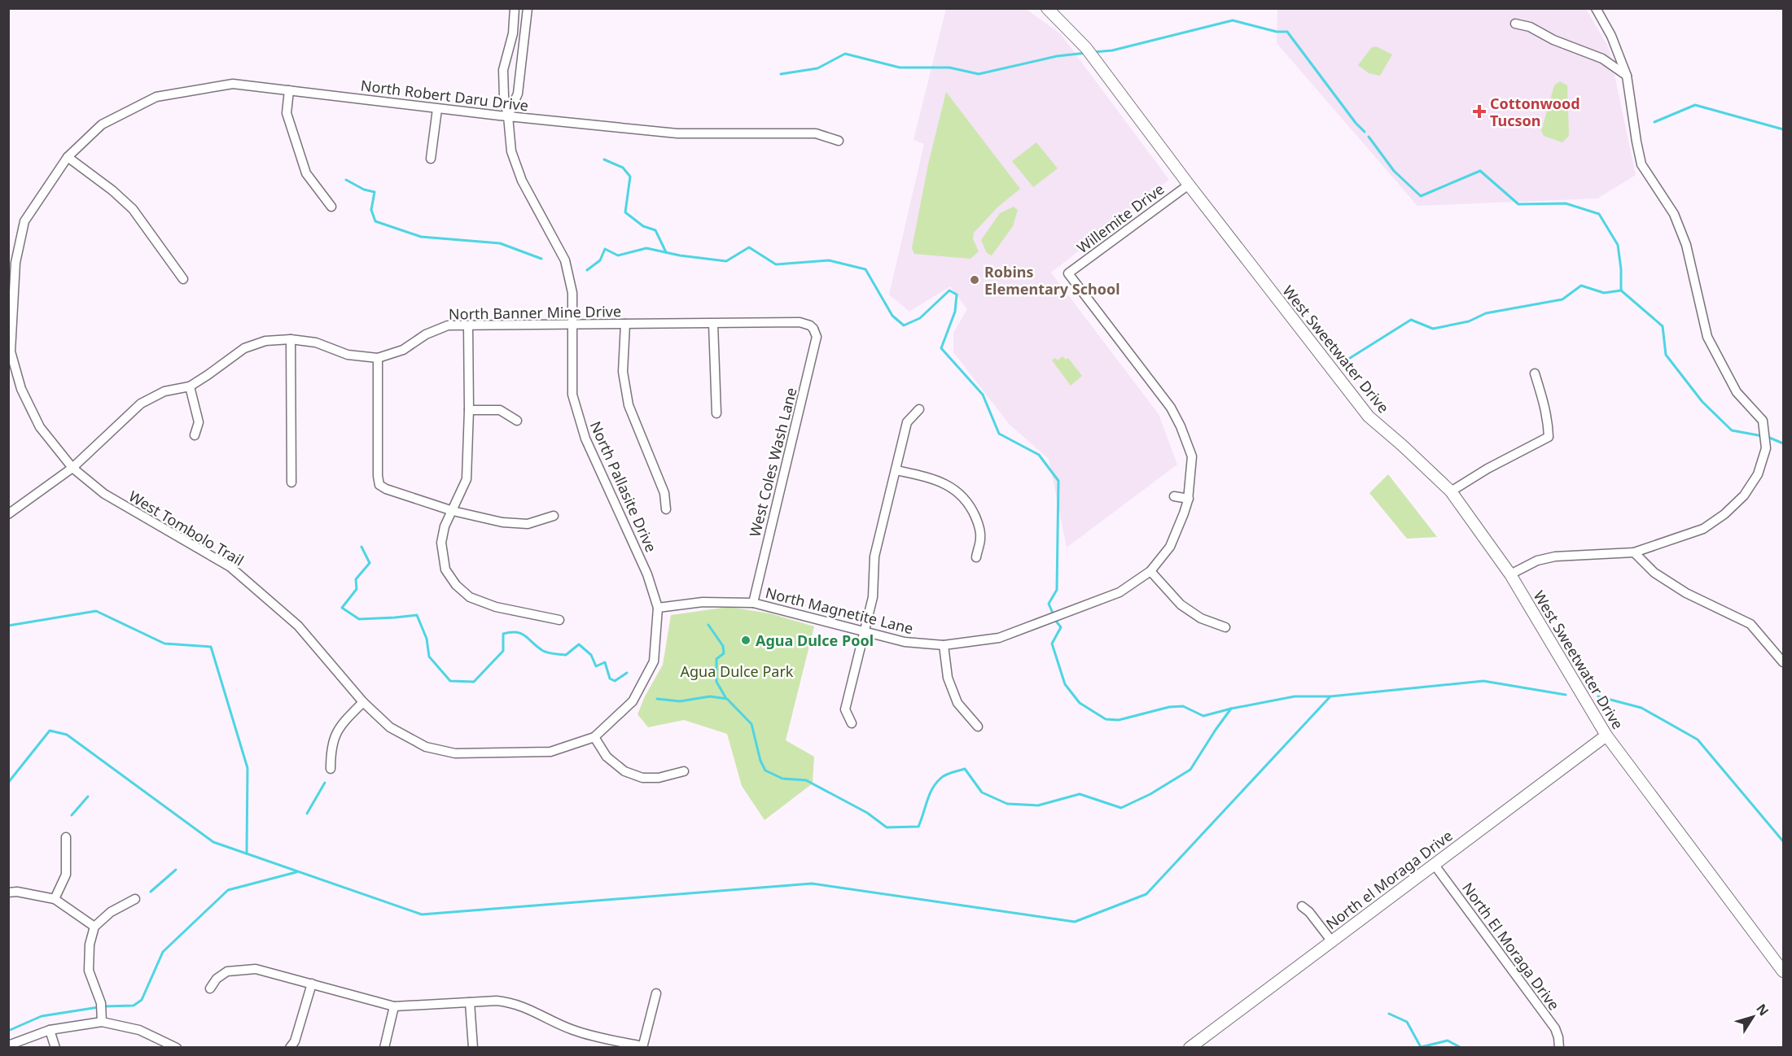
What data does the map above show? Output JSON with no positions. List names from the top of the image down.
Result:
{
  "streets": {
    "street": [
      "North Robert Daru Drive",
      "Willemite Drive",
      "North Banner Mine Drive",
      "West Sweetwater Drive",
      "West Coles Wash Lane",
      "North Pallasite Drive",
      "West Tombolo Trail",
      "North Magnetite Lane",
      "North el Moraga Drive",
      "North El Moraga Drive"
    ]
  },
  "crossings": [
    ["North Robert Daru Drive", "North Pallasite Drive"],
    ["North Robert Daru Drive", "West Tombolo Trail"],
    ["Willemite Drive", "West Sweetwater Drive"],
    ["Willemite Drive", "North Magnetite Lane"],
    ["North Banner Mine Drive", "West Coles Wash Lane"],
    ["North Banner Mine Drive", "North Pallasite Drive"],
    ["North Banner Mine Drive", "West Tombolo Trail"],
    ["West Sweetwater Drive", "North el Moraga Drive"],
    ["West Coles Wash Lane", "North Magnetite Lane"],
    ["North Pallasite Drive", "West Tombolo Trail"],
    ["North Pallasite Drive", "North Magnetite Lane"],
    ["West Tombolo Trail", "North Magnetite Lane"],
    ["North el Moraga Drive", "North El Moraga Drive"]
  ],
  "parks": ["Agua Dulce Park"],
  "places": {
    "health": ["Cottonwood Tucson"],
    "other": ["Robins Elementary School", "Agua Dulce Pool"]
  },
  "north": "top right"
}
